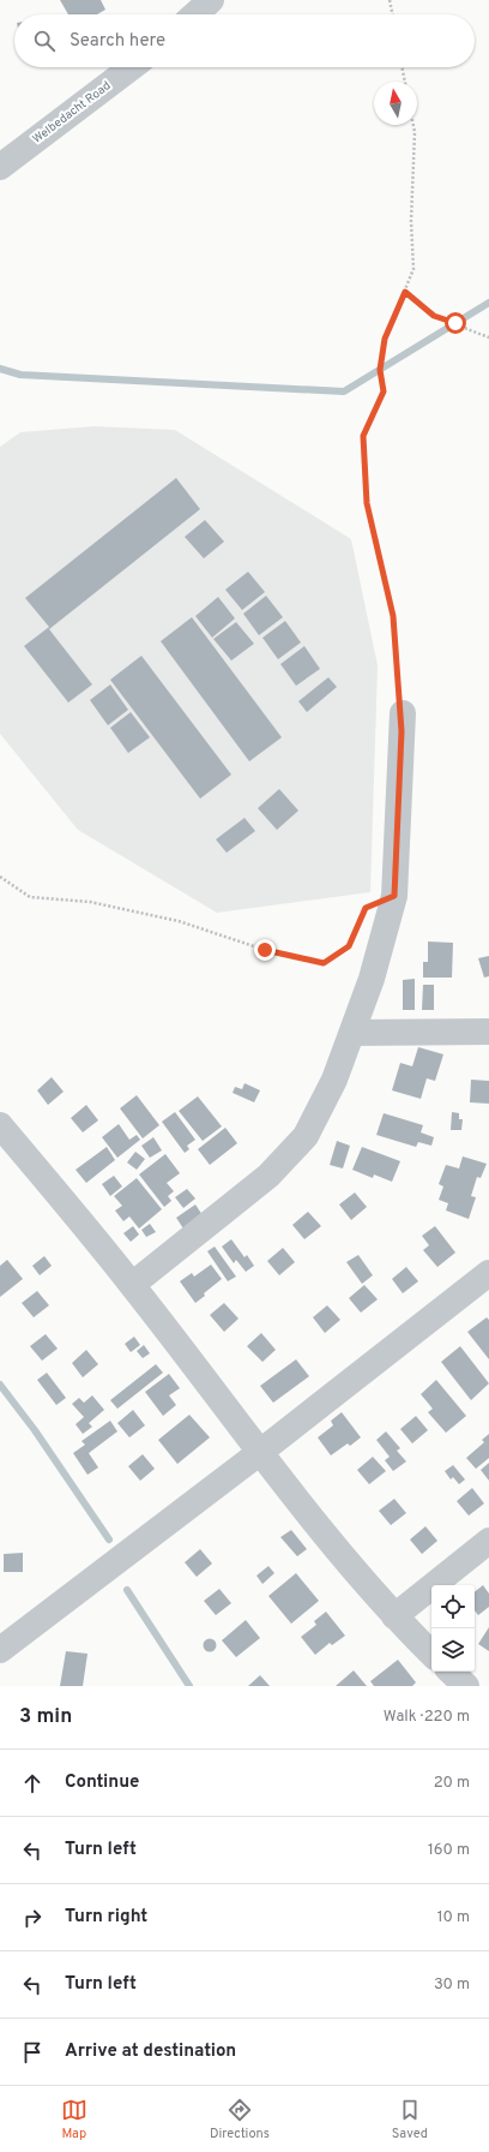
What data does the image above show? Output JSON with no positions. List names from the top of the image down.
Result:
{
  "streets": {
    "street": ["Welbedacht Road"]
  },
  "north": "top",
  "page": {
    "search": "Search here",
    "heading": ["3 min", "Walk · 220 m"],
    "list": [
      ["Continue", "20 m"],
      ["Turn left", "160 m"],
      ["Turn right", "10 m"],
      ["Turn left", "30 m"],
      "Arrive at destination"
    ],
    "nav": ["Map", "Directions", "Saved"]
  }
}
